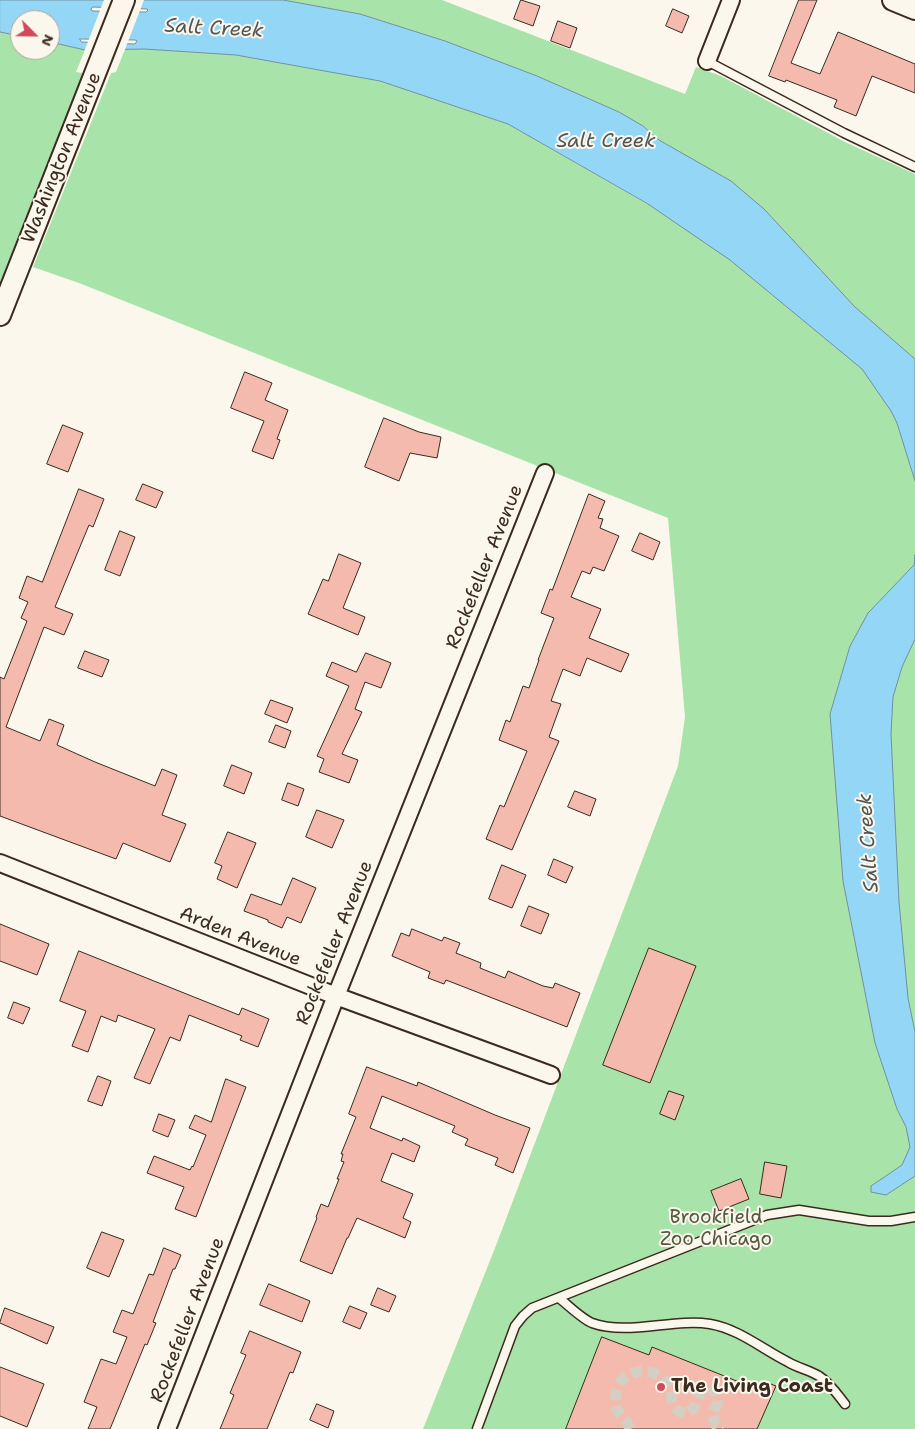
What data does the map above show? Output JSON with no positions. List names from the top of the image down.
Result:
{
  "streets": {
    "street": ["Washington Avenue", "Rockefeller Avenue", "Arden Avenue"]
  },
  "crossings": [
    ["Rockefeller Avenue", "Arden Avenue"]
  ],
  "water": ["Salt Creek"],
  "parks": ["Brookfield Zoo Chicago"],
  "places": ["The Living Coast"],
  "north": "bottom right"
}
